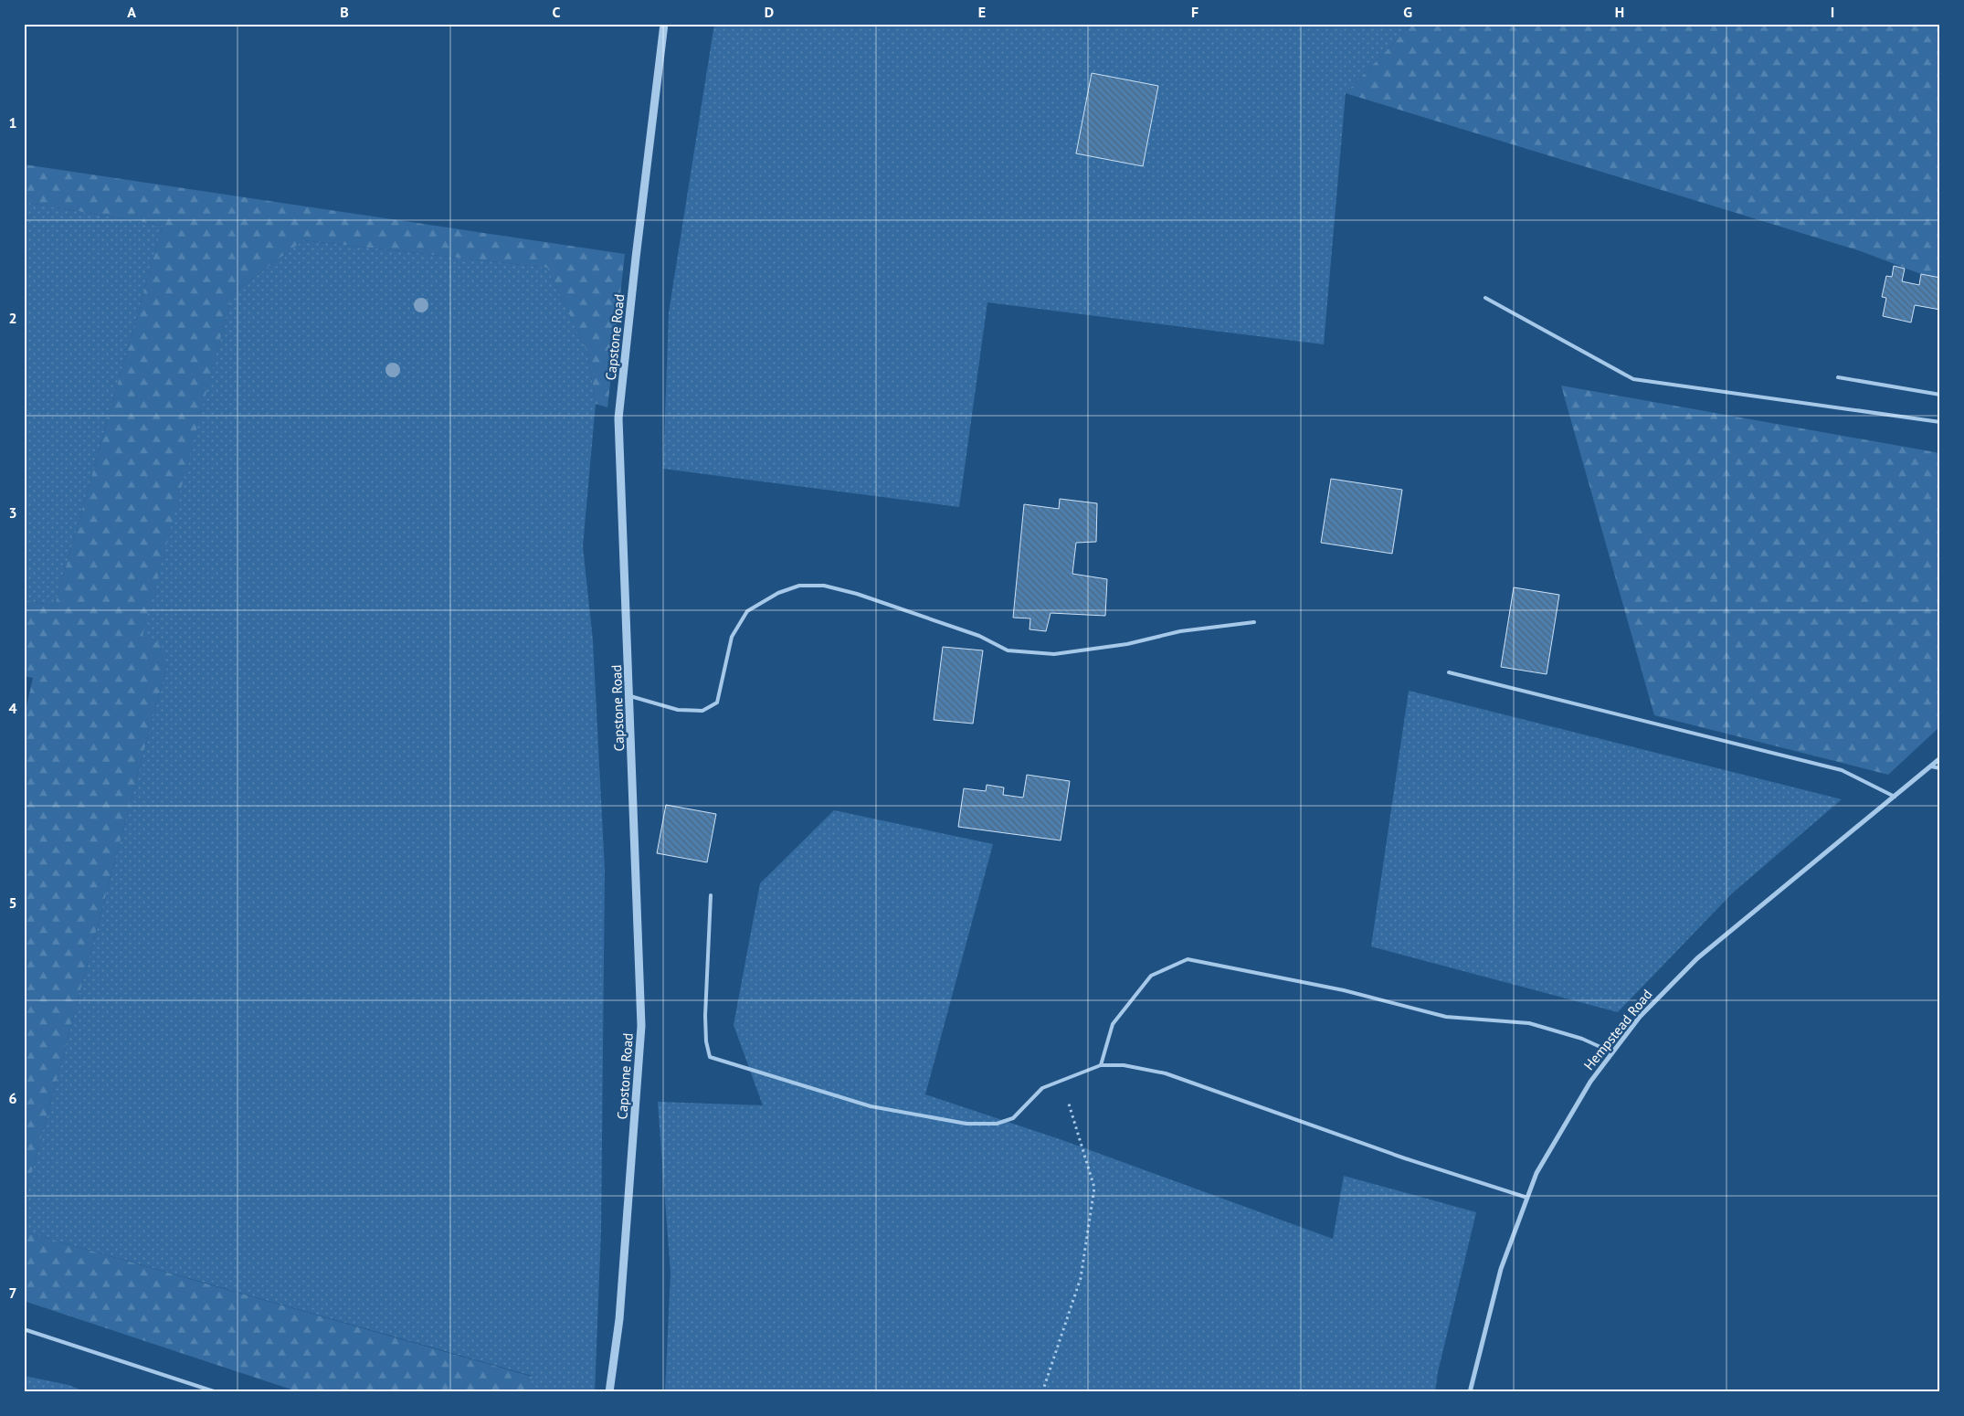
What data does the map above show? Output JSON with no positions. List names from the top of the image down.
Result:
{
  "streets": {
    "street": ["Capstone Road", "Hempstead Road"]
  },
  "grid": {
    "columns": [
      "A",
      "B",
      "C",
      "D",
      "E",
      "F",
      "G",
      "H",
      "I"
    ],
    "rows": [
      "1",
      "2",
      "3",
      "4",
      "5",
      "6",
      "7"
    ]
  }
}
